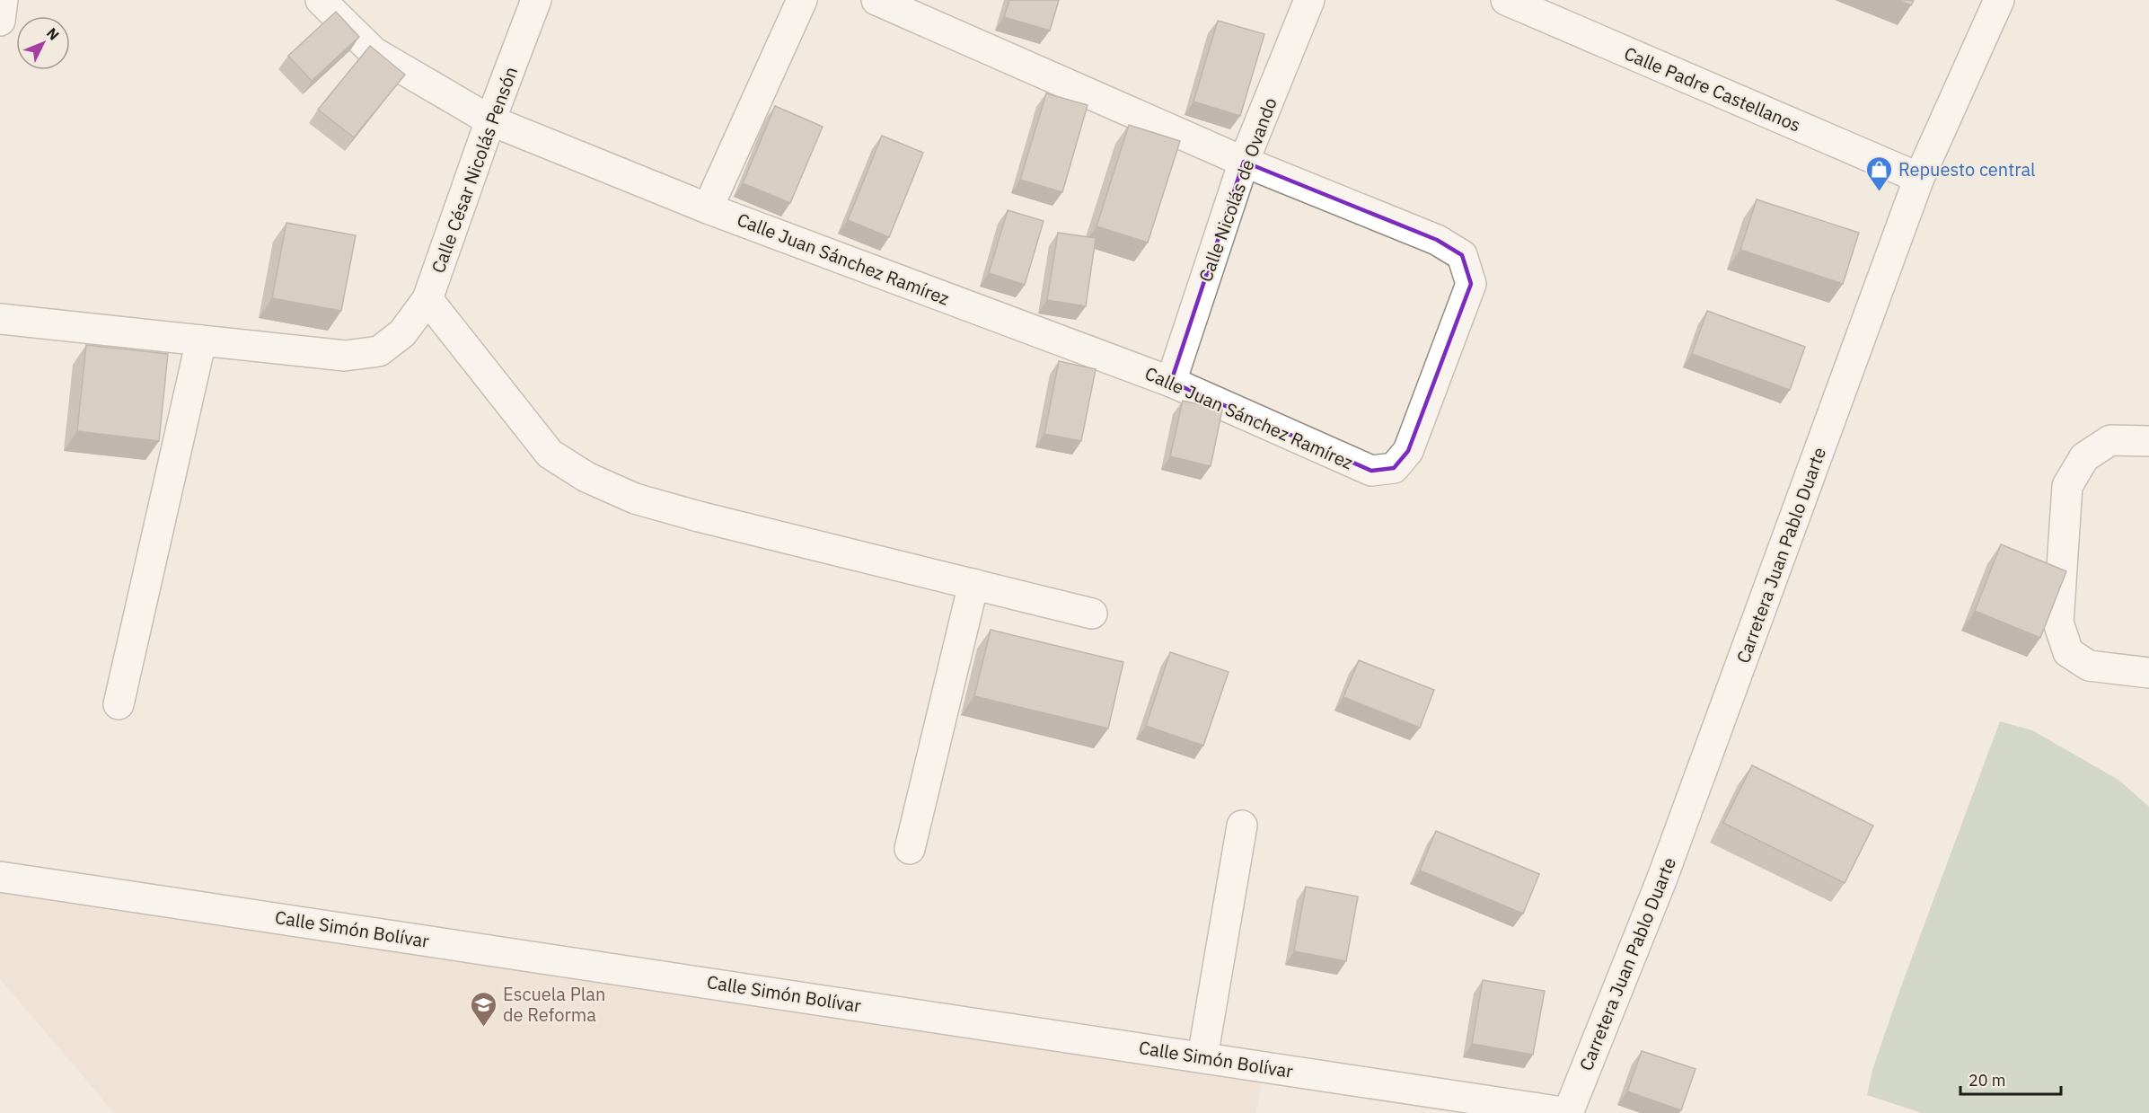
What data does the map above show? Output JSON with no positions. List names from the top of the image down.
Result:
{
  "streets": {
    "street": [
      "Calle Padre Castellanos",
      "Calle César Nicolás Pensón",
      "Calle Nicolás de Ovando",
      "Calle Juan Sánchez Ramírez",
      "Carretera Juan Pablo Duarte",
      "Calle Simón Bolívar"
    ]
  },
  "crossings": [
    ["Calle Padre Castellanos", "Carretera Juan Pablo Duarte"],
    ["Calle César Nicolás Pensón", "Calle Juan Sánchez Ramírez"],
    ["Calle Nicolás de Ovando", "Calle Juan Sánchez Ramírez"],
    ["Carretera Juan Pablo Duarte", "Calle Simón Bolívar"]
  ],
  "places": {
    "shop": ["Repuesto central"],
    "school or university": ["Escuela Plan de Reforma"]
  },
  "scale_bar": "20 m",
  "north": "top right"
}
